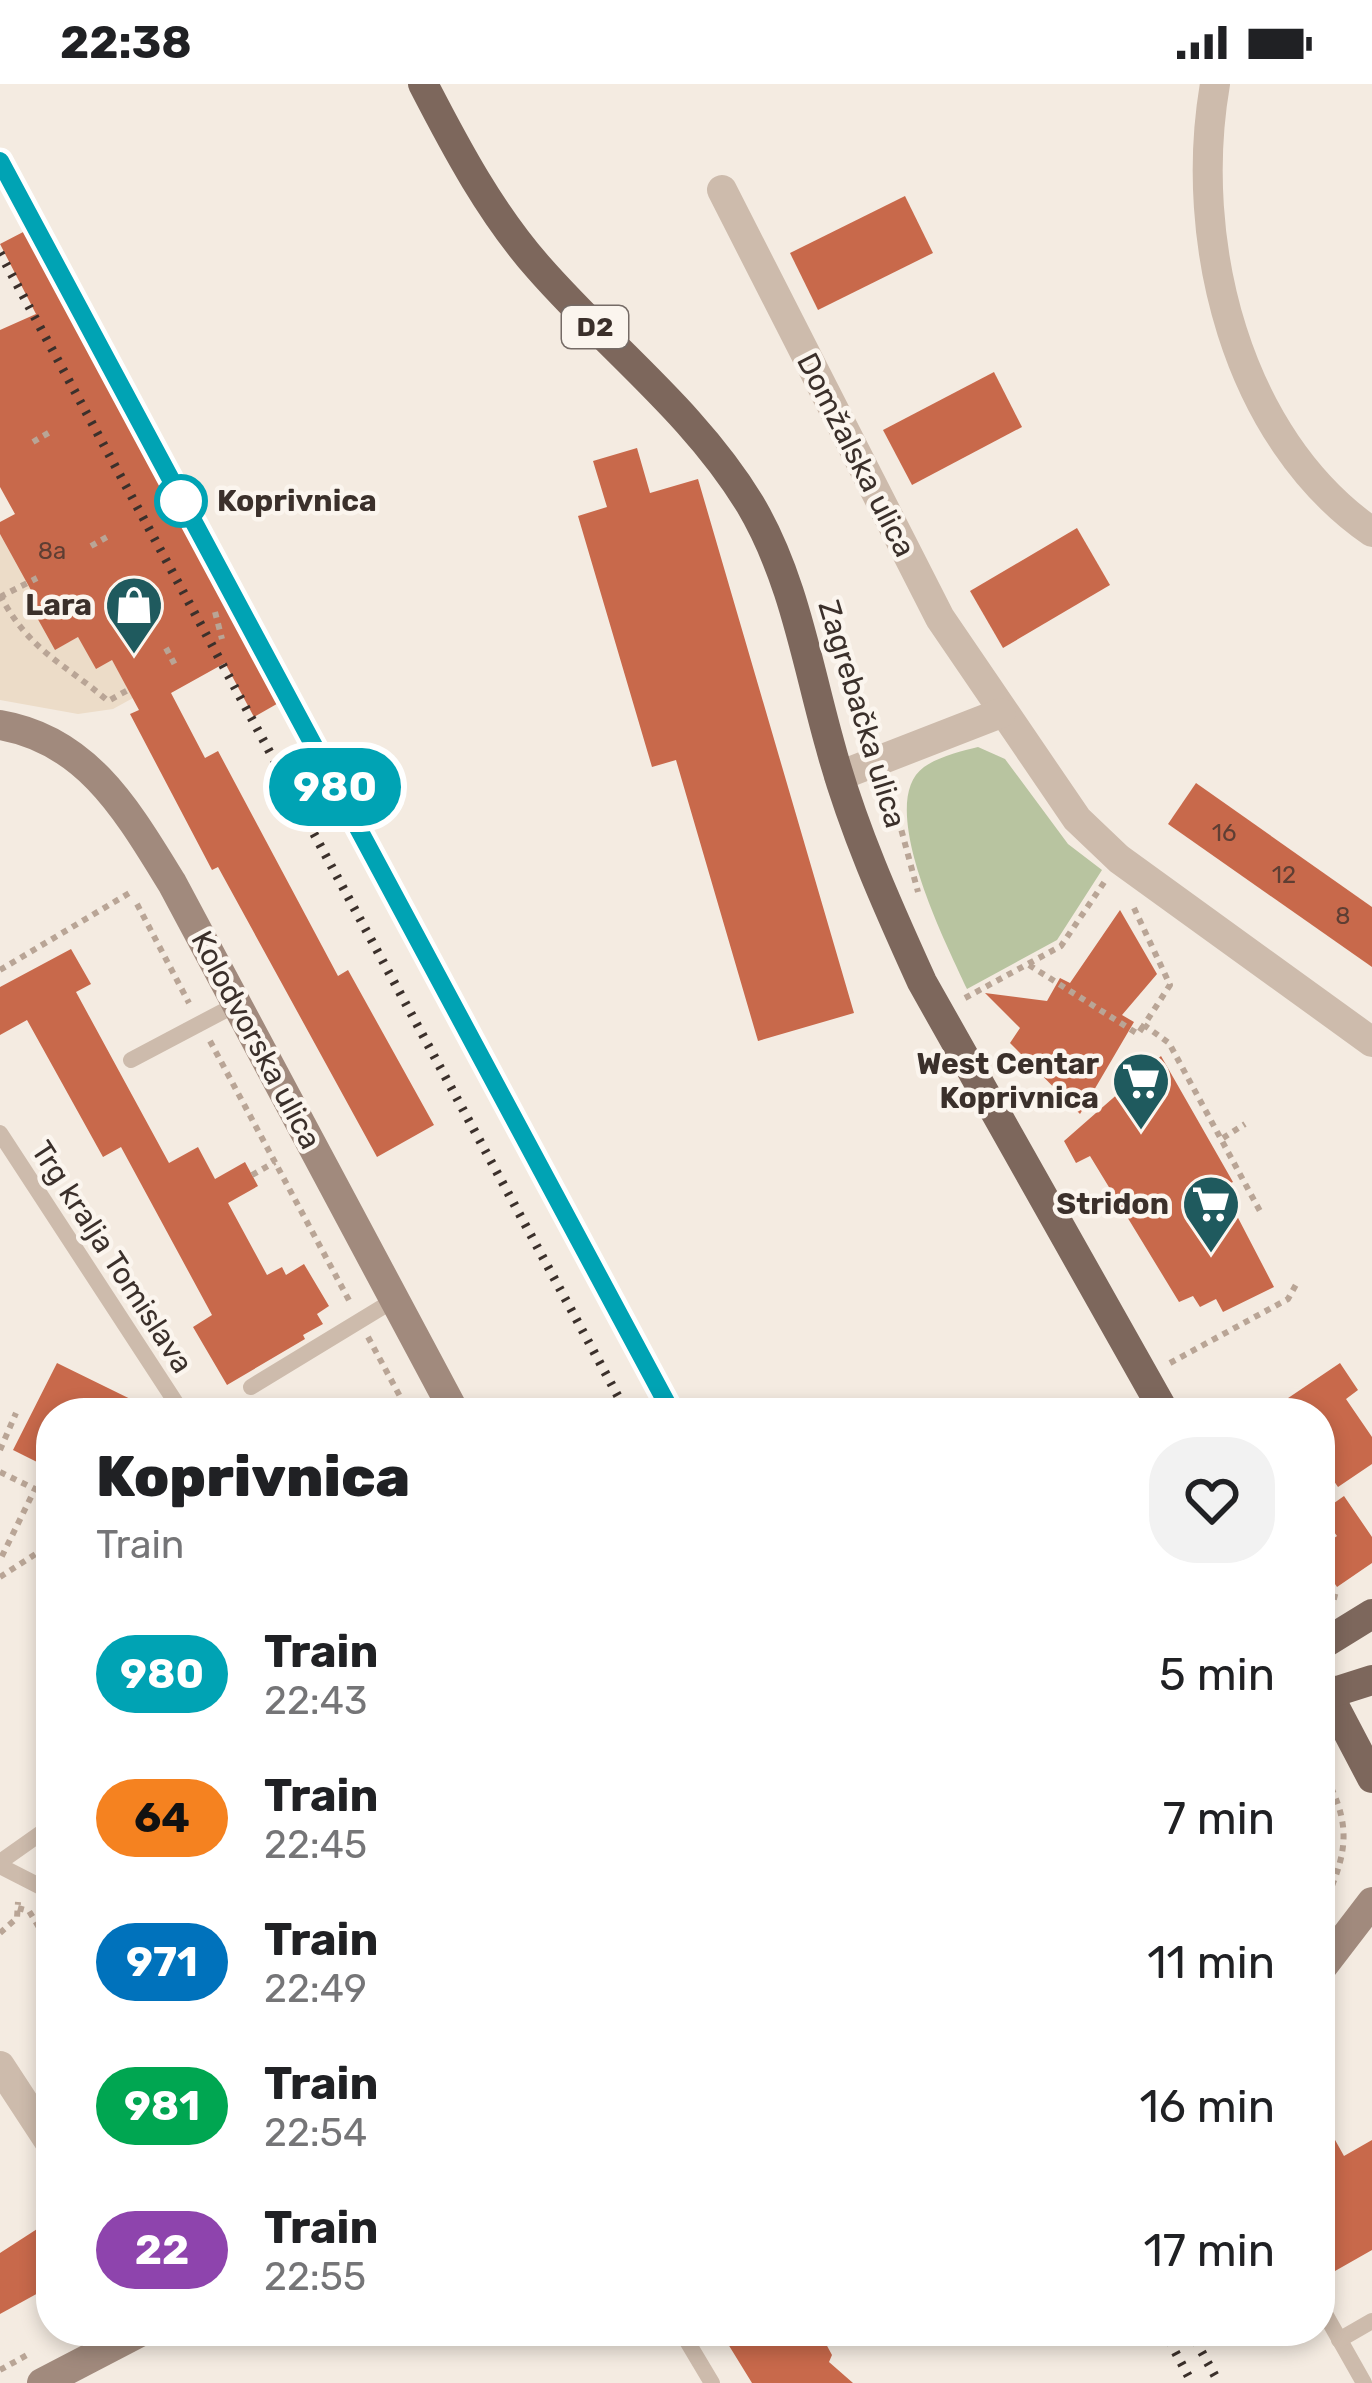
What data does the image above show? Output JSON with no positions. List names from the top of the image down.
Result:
{
  "streets": {
    "main road": ["D2", "Zagrebačka ulica", "Kolodvorska ulica"],
    "street": ["Domžalska ulica"],
    "lane": ["Trg kralja Tomislava"]
  },
  "places": {
    "other": ["Koprivnica"],
    "shop": ["Lara"],
    "supermarket": ["West Centar Koprivnica", "Stridon"]
  },
  "house_numbers": [
    "8a",
    "16",
    "12",
    "8"
  ],
  "page": {
    "status": "22:38",
    "on_map": "980",
    "heading": ["Koprivnica", "Train"],
    "list": [
      {
        "mark": "980",
        "name": "Train",
        "note": "22:43",
        "value": "5 min"
      },
      {
        "mark": "64",
        "name": "Train",
        "note": "22:45",
        "value": "7 min"
      },
      {
        "mark": "971",
        "name": "Train",
        "note": "22:49",
        "value": "11 min"
      },
      {
        "mark": "981",
        "name": "Train",
        "note": "22:54",
        "value": "16 min"
      },
      {
        "mark": "22",
        "name": "Train",
        "note": "22:55",
        "value": "17 min"
      }
    ]
  }
}
